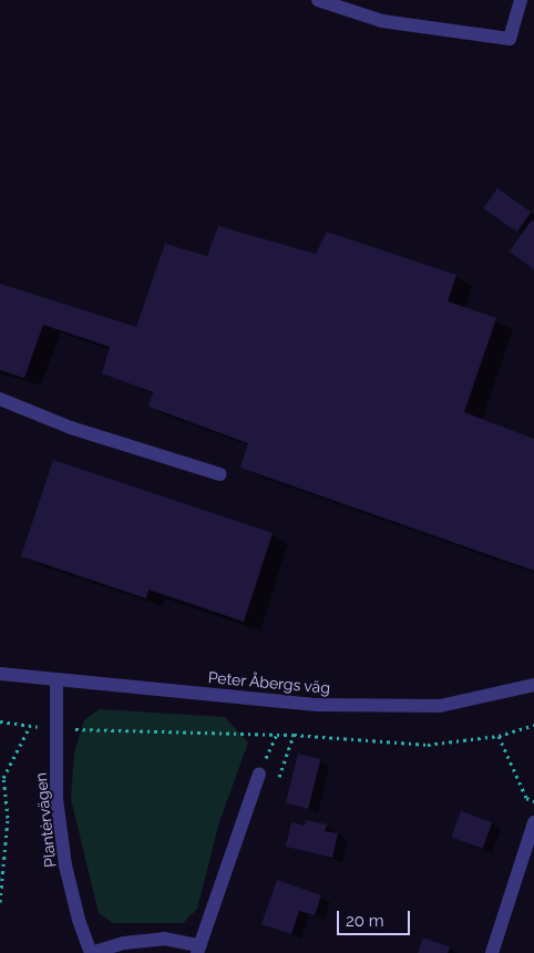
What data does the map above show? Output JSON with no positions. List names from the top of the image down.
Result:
{
  "streets": {
    "street": ["Peter Åbergs väg", "Plantérvägen"]
  },
  "crossings": [
    ["Peter Åbergs väg", "Plantérvägen"]
  ],
  "scale_bar": "20 m"
}
